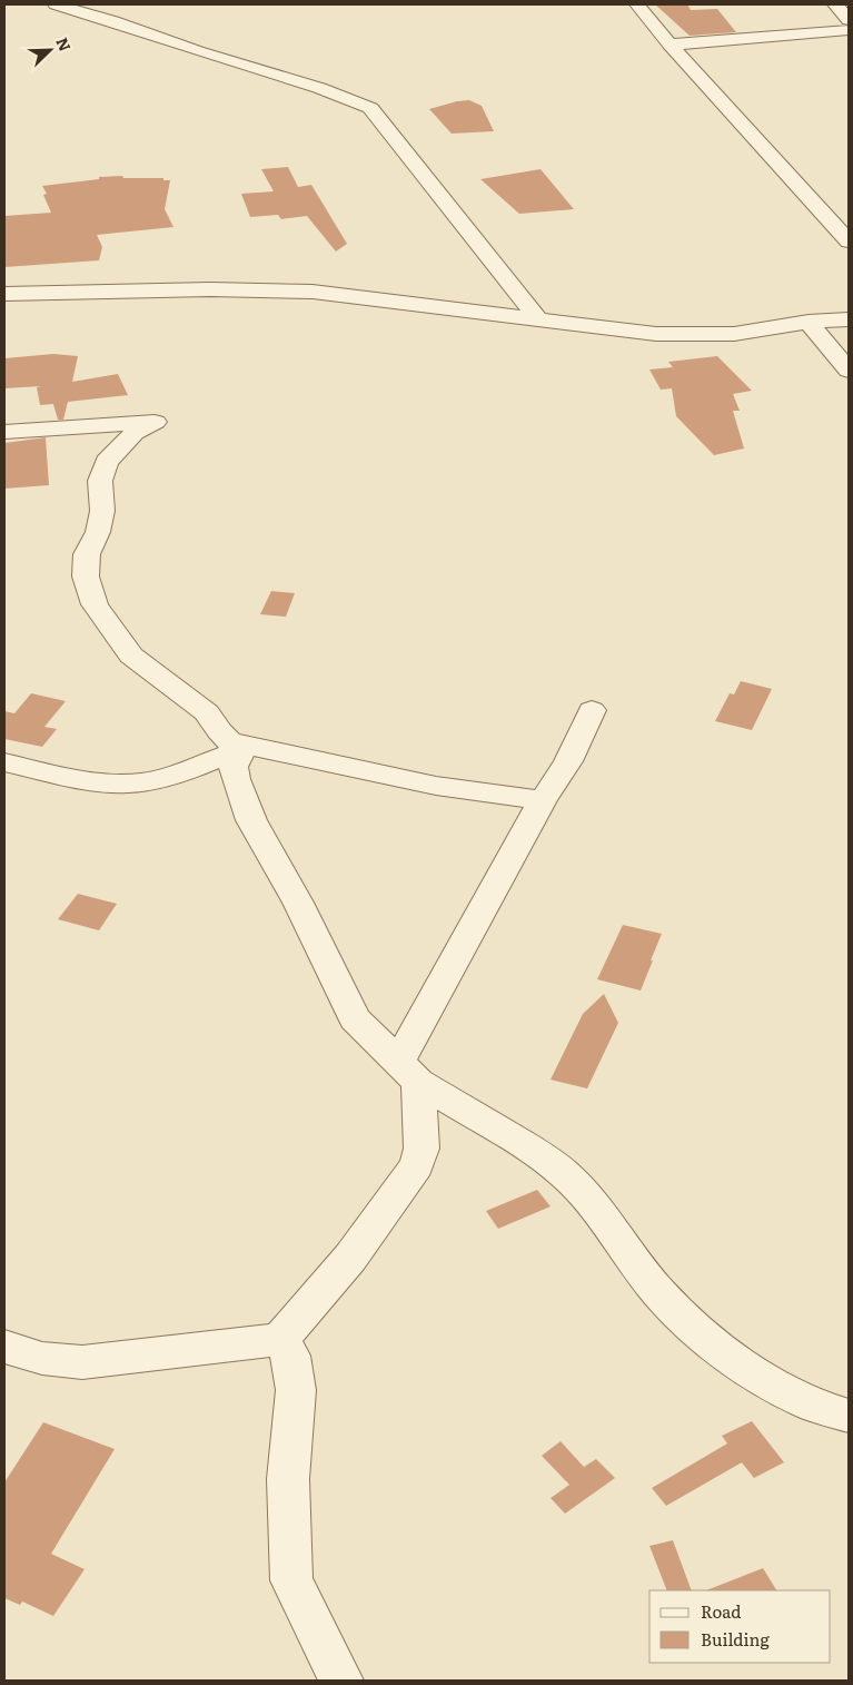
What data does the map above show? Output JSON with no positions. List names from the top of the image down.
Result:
{
  "legend": ["Road", "Building"],
  "north": "top right"
}
